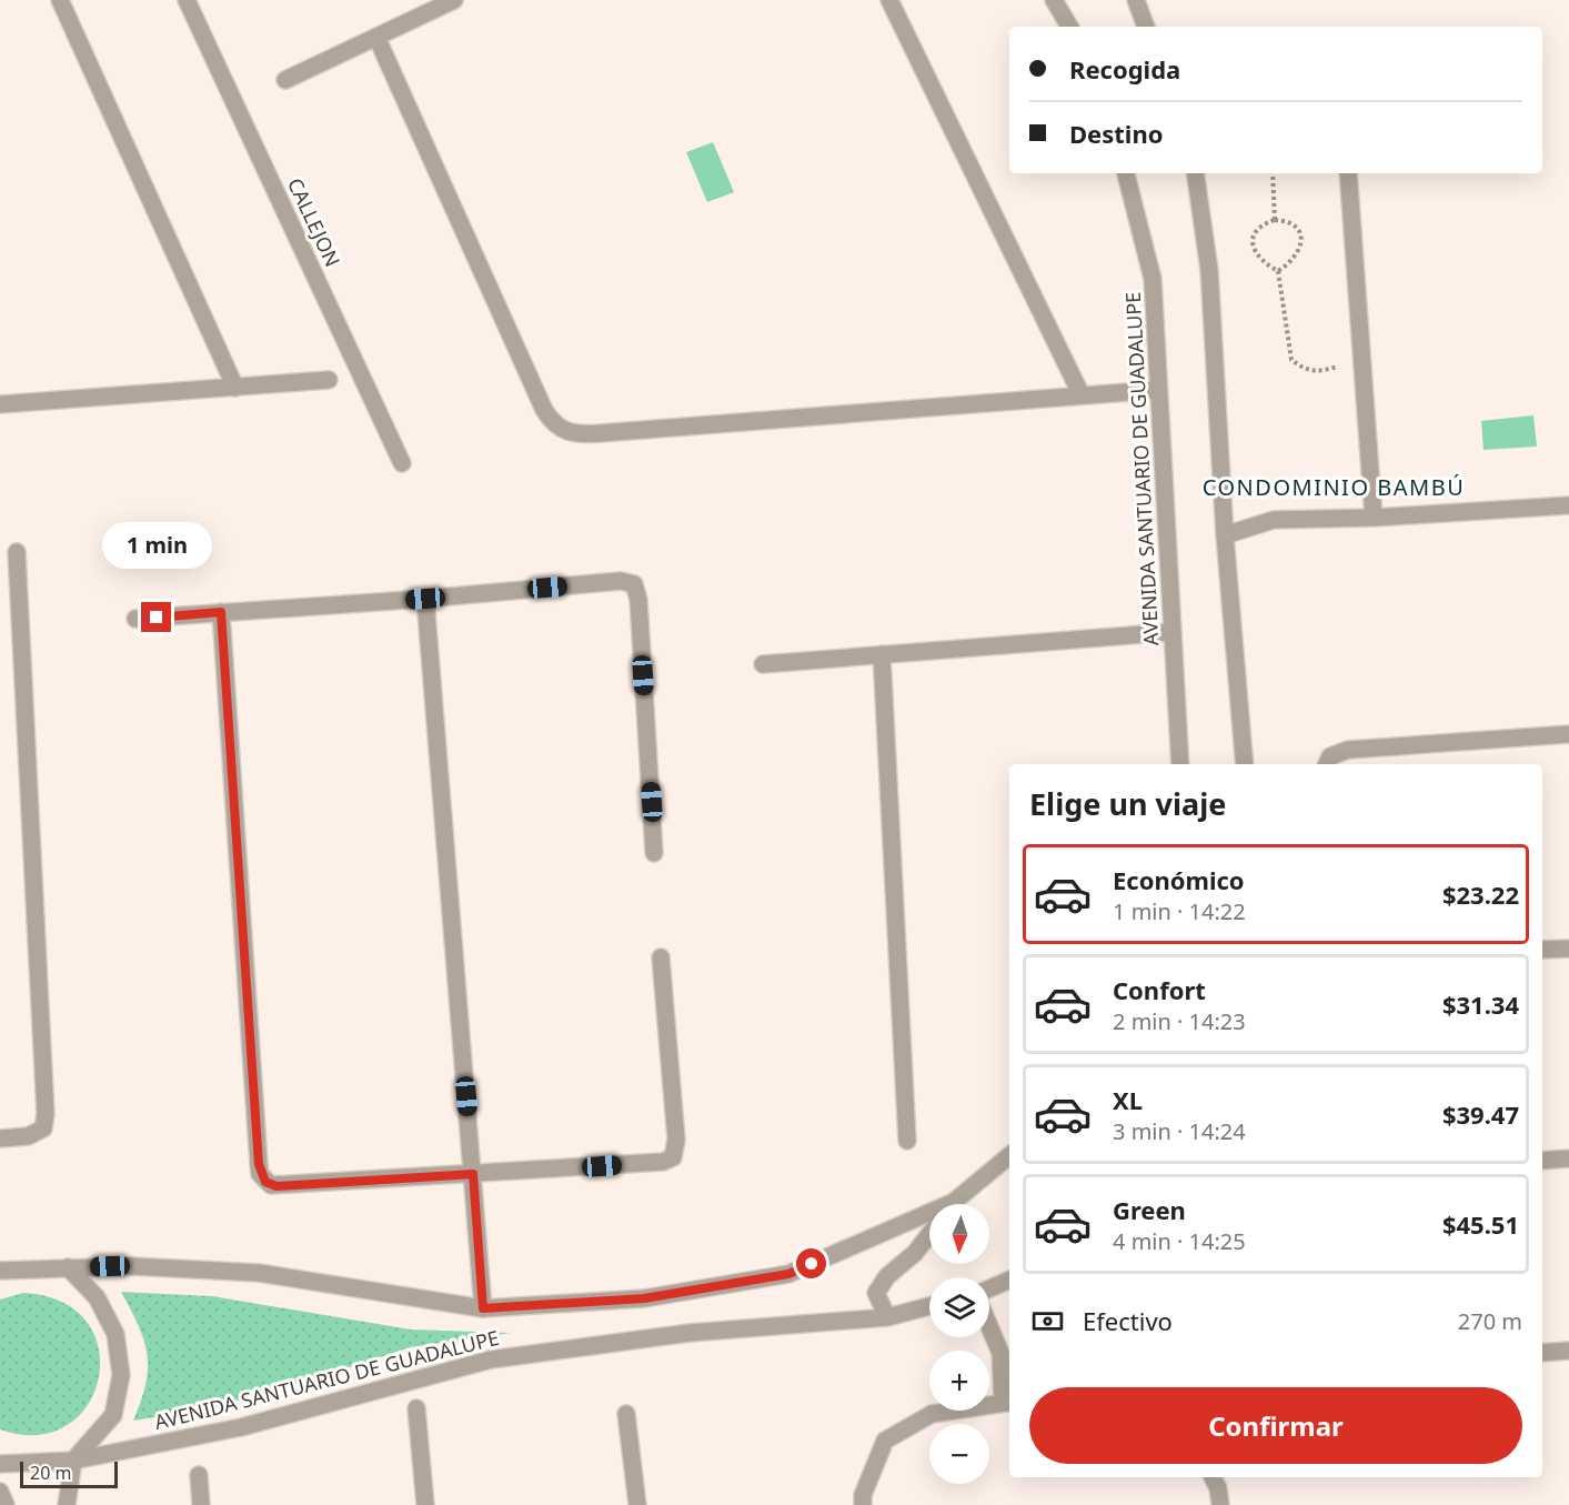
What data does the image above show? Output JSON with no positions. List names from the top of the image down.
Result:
{
  "streets": {
    "street": ["CALLEJON", "AVENIDA SANTUARIO DE GUADALUPE"]
  },
  "districts": ["CONDOMINIO BAMBÚ"],
  "scale_bar": "20 m",
  "north": "bottom",
  "page": {
    "banner": ["Recogida", "Destino"],
    "bubble": "1 min",
    "heading": "Elige un viaje",
    "list": [
      {
        "name": "Económico",
        "note": "1 min · 14:22",
        "value": "$23.22"
      },
      {
        "name": "Confort",
        "note": "2 min · 14:23",
        "value": "$31.34"
      },
      {
        "name": "XL",
        "note": "3 min · 14:24",
        "value": "$39.47"
      },
      {
        "name": "Green",
        "note": "4 min · 14:25",
        "value": "$45.51"
      }
    ],
    "map_buttons": ["+", "−"],
    "pay": ["Efectivo", "270 m"],
    "buttons": "Confirmar",
    "scale": "20 m"
  }
}
